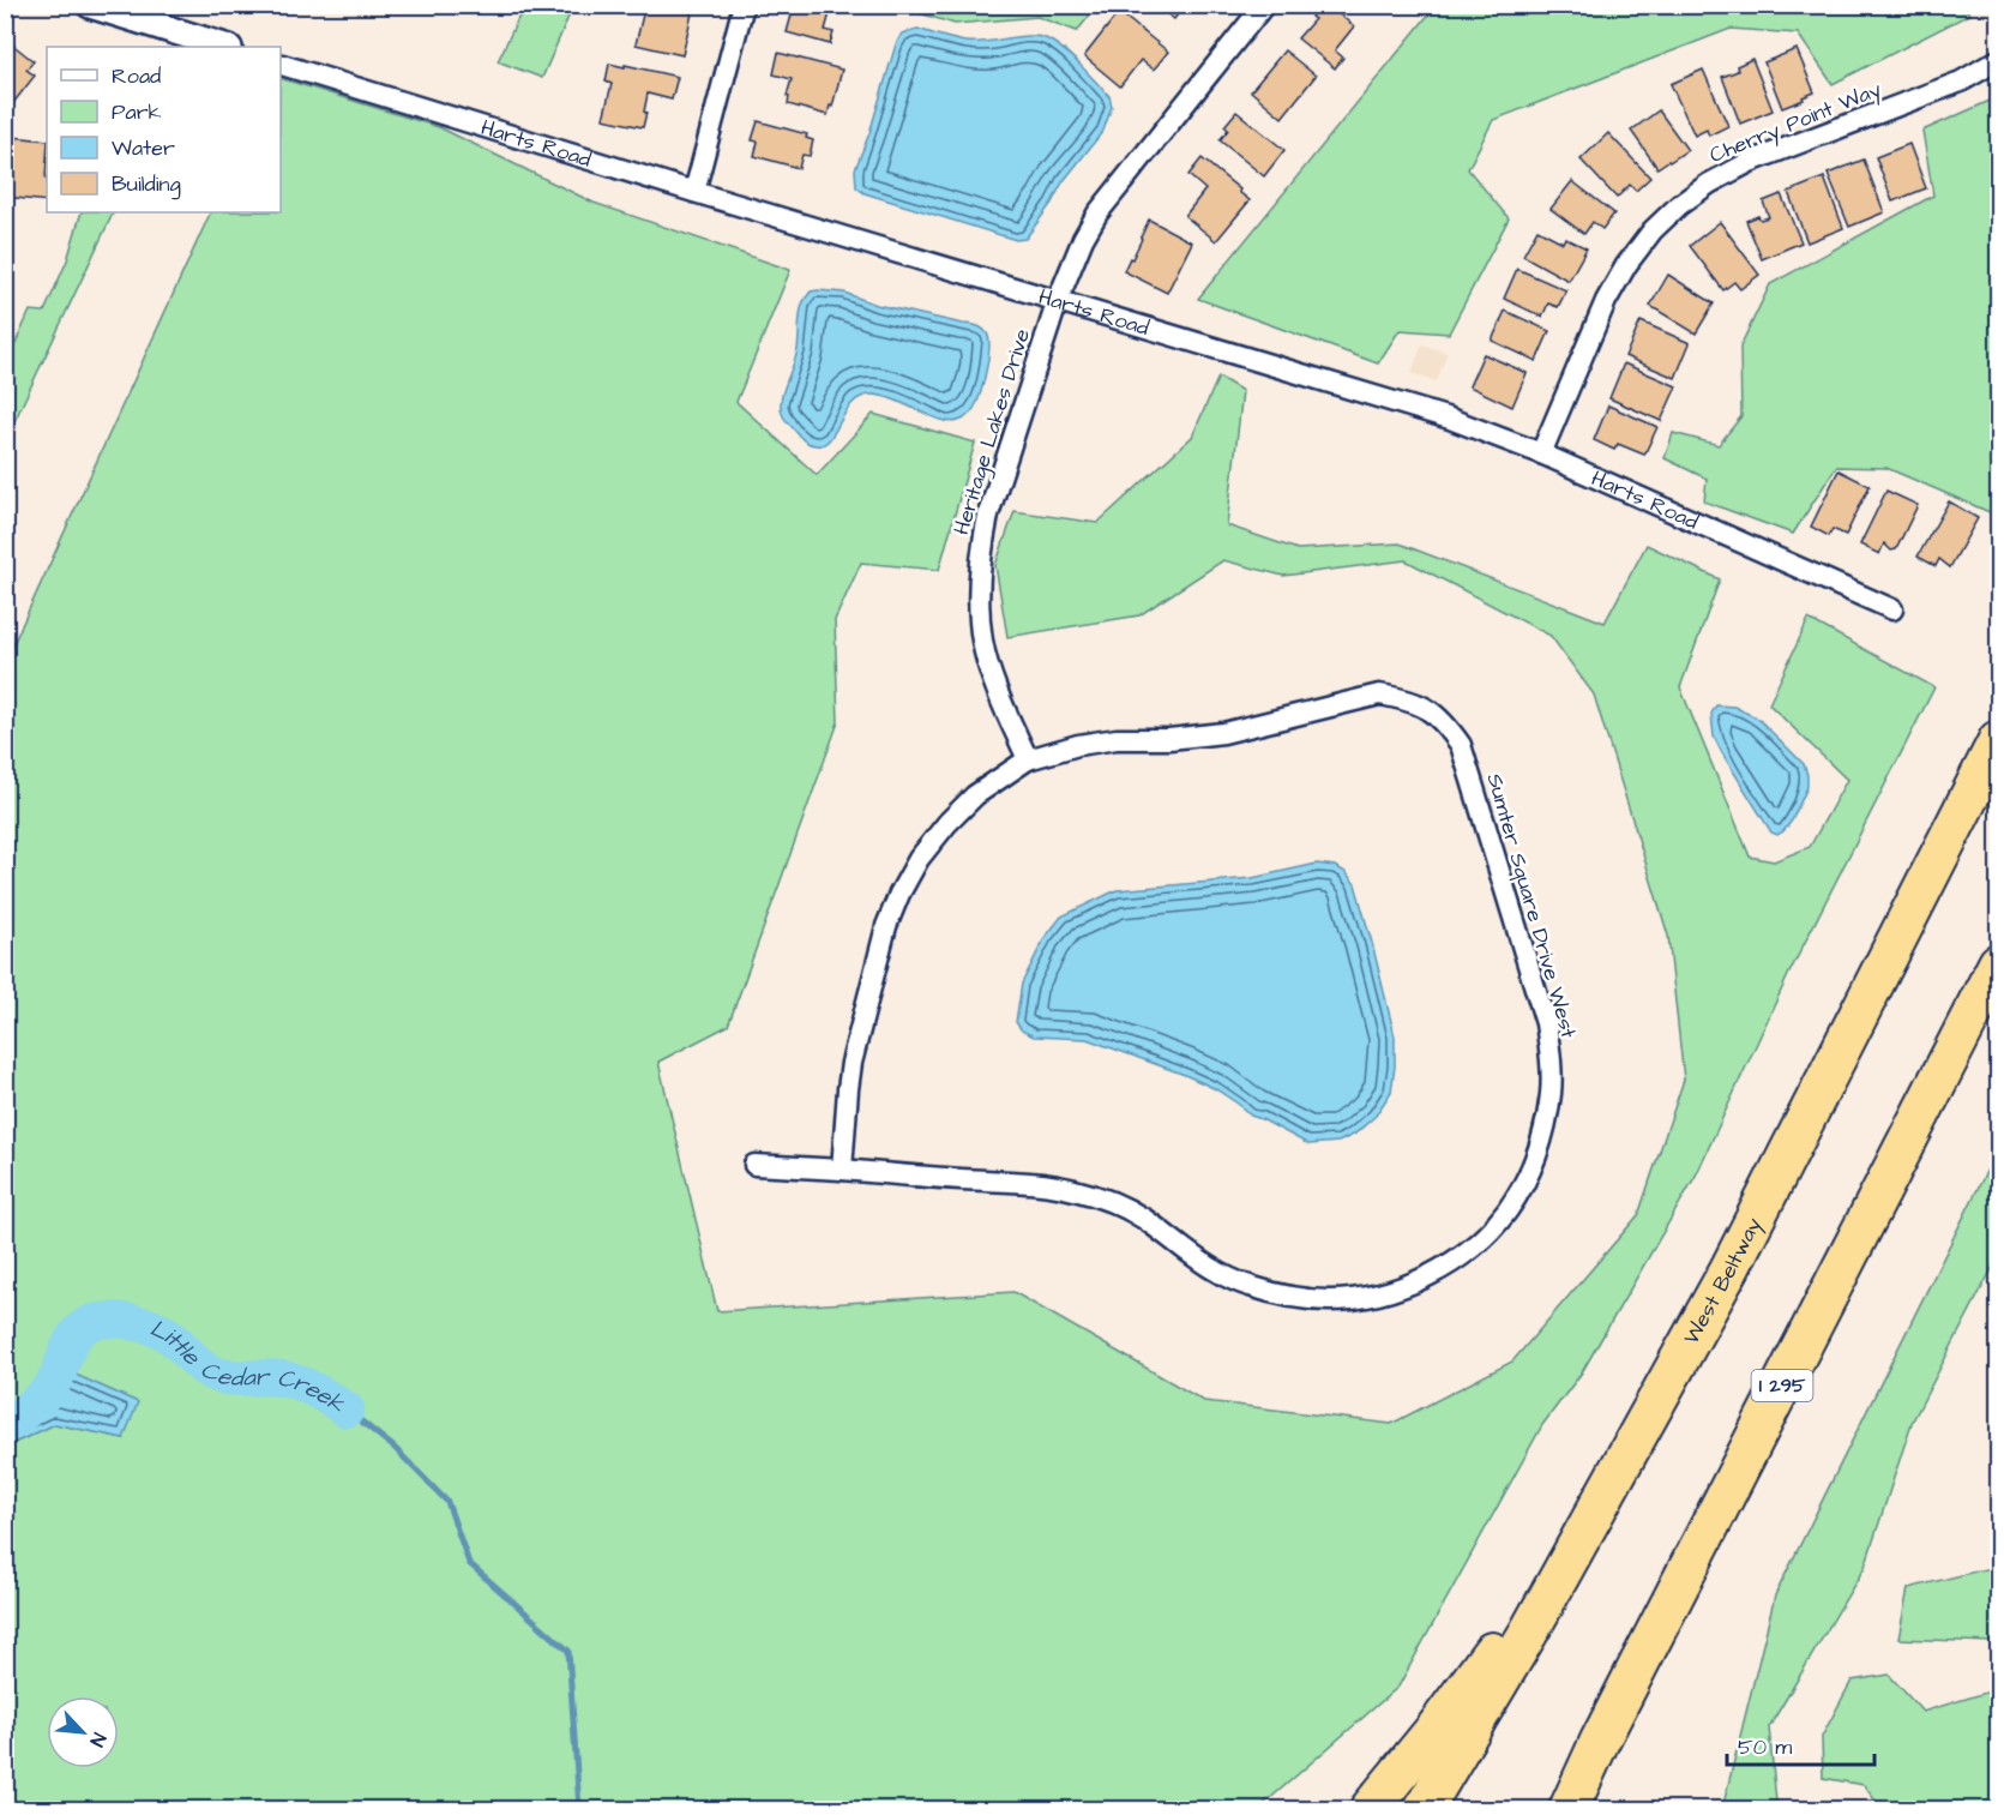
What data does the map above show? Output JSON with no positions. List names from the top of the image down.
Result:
{
  "streets": {
    "highway": ["West Beltway", "I 295"],
    "street": [
      "Cherry Point Way",
      "Harts Road",
      "Heritage Lakes Drive",
      "Sumter Square Drive West"
    ]
  },
  "crossings": [
    ["Cherry Point Way", "Harts Road"],
    ["Harts Road", "Heritage Lakes Drive"],
    ["Heritage Lakes Drive", "Sumter Square Drive West"]
  ],
  "water": ["Little Cedar Creek"],
  "legend": [
    "Road",
    "Park",
    "Water",
    "Building"
  ],
  "scale_bar": "50 m",
  "north": "bottom right"
}
